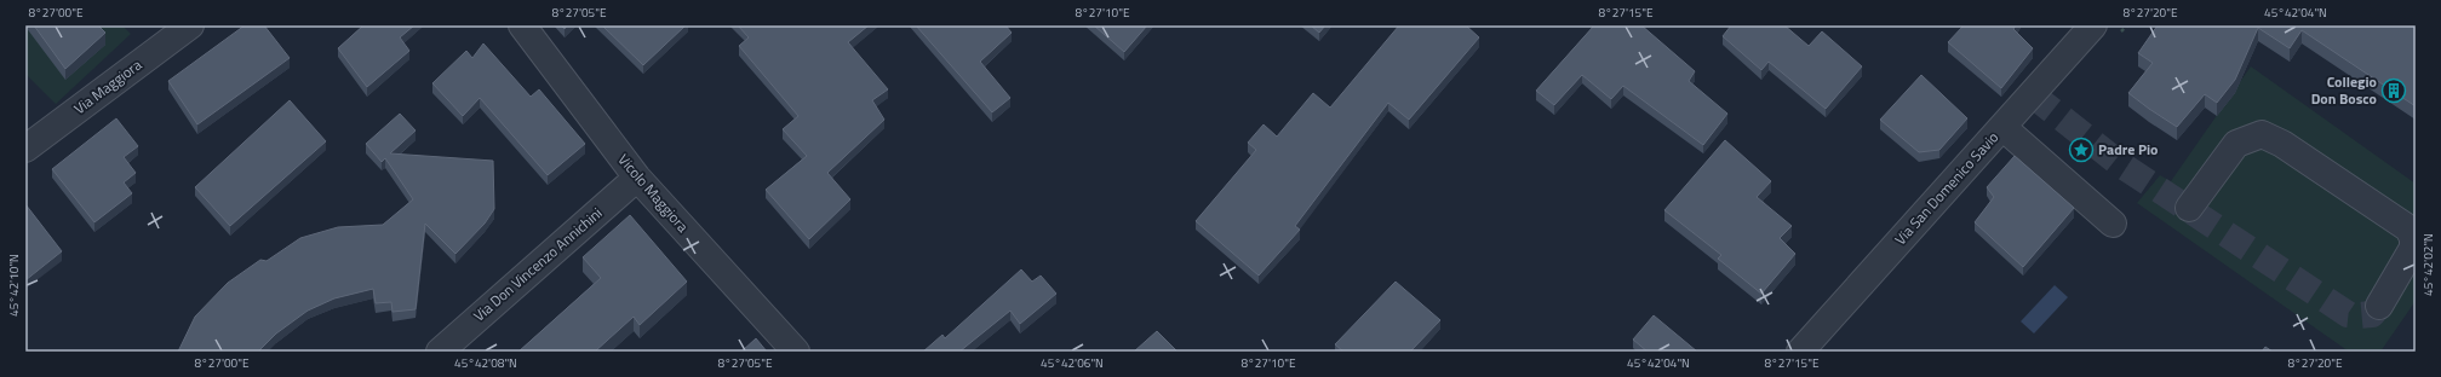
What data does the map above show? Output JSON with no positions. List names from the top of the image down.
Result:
{
  "streets": {
    "street": [
      "Via Maggiora",
      "Via San Domenico Savio",
      "Vicolo Maggiora",
      "Via Don Vincenzo Annichini"
    ]
  },
  "crossings": [
    ["Vicolo Maggiora", "Via Don Vincenzo Annichini"]
  ],
  "places": {
    "building": ["Collegio Don Bosco"],
    "place": ["Padre Pio"]
  },
  "coordinates": [
    "8°27'00\"E",
    "8°27'05\"E",
    "8°27'10\"E",
    "8°27'15\"E",
    "8°27'20\"E",
    "45°42'04\"N",
    "45°42'02\"N",
    "45°42'10\"N",
    "45°42'08\"N",
    "45°42'06\"N"
  ]
}
